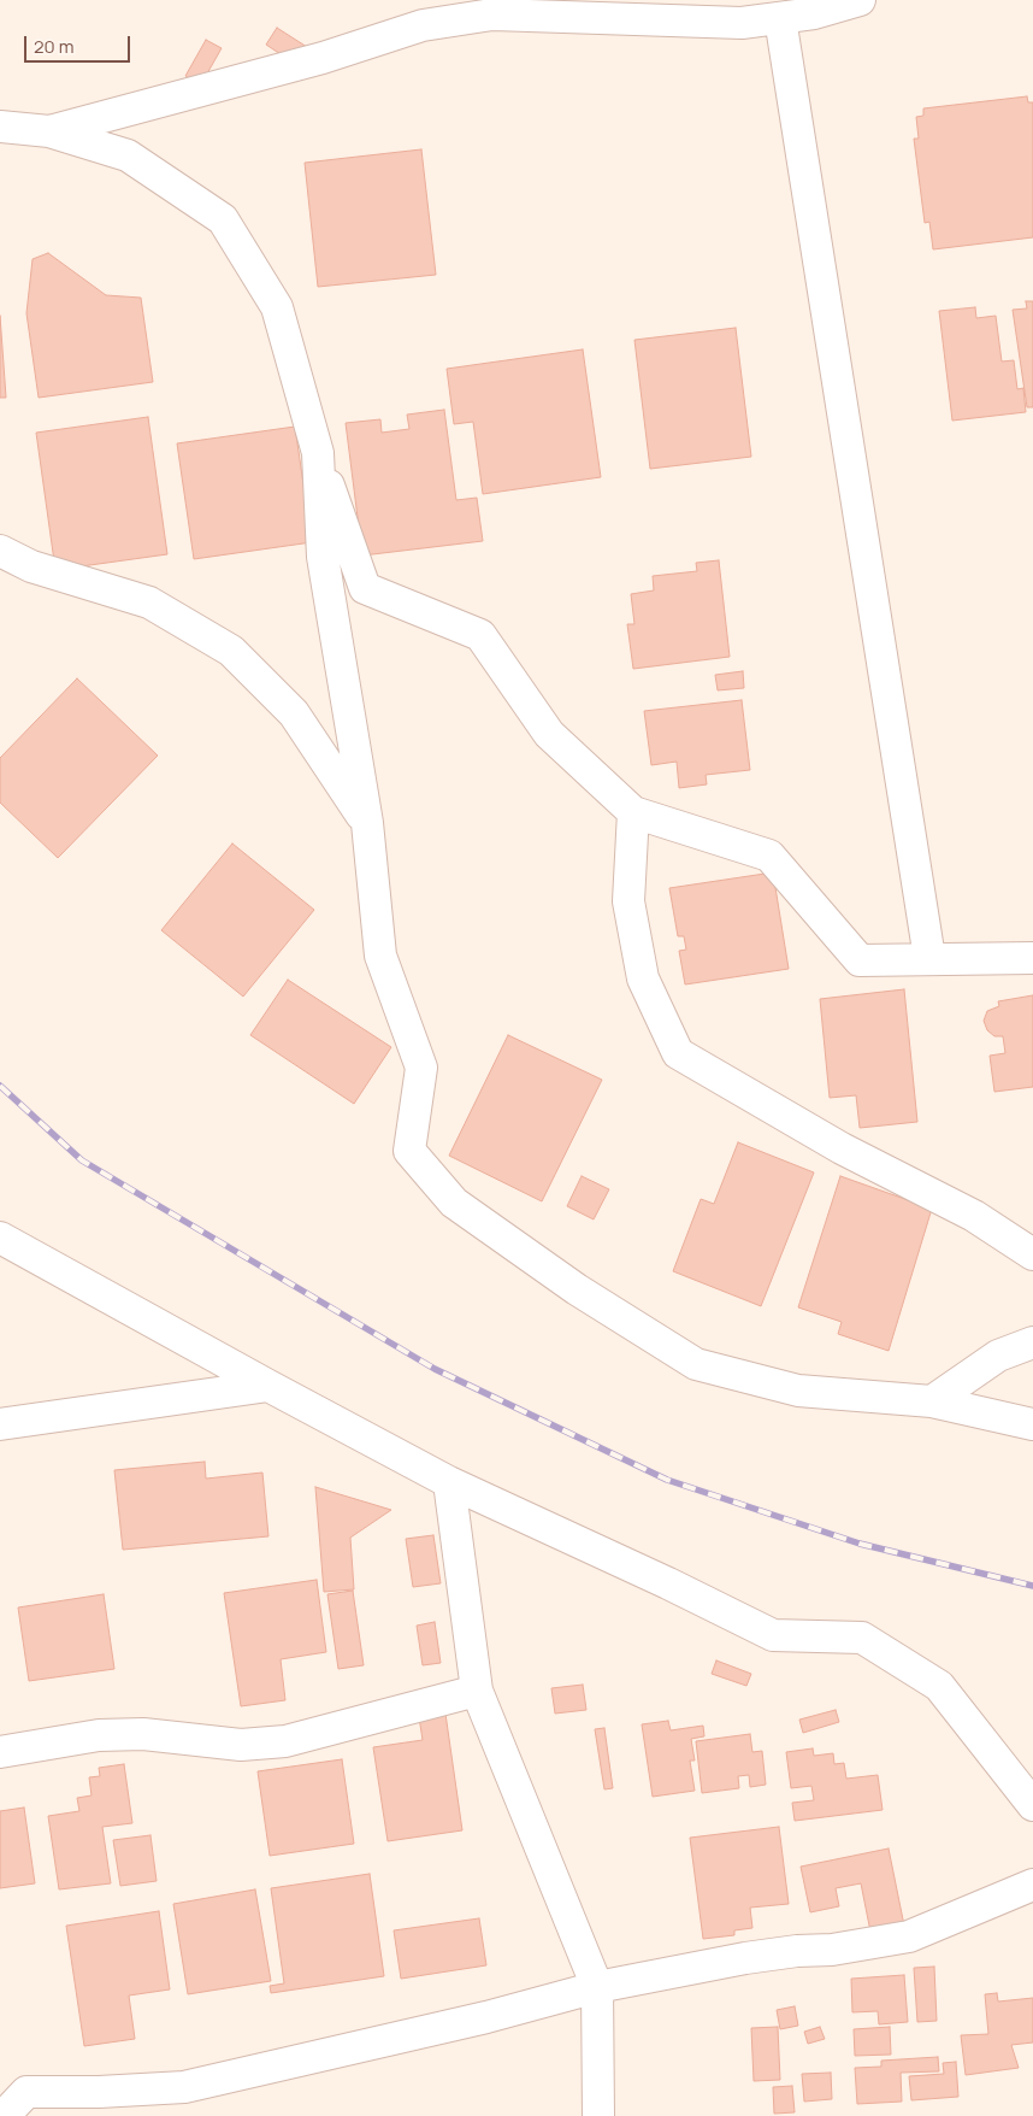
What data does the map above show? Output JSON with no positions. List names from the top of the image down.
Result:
{
  "scale_bar": "20 m"
}
